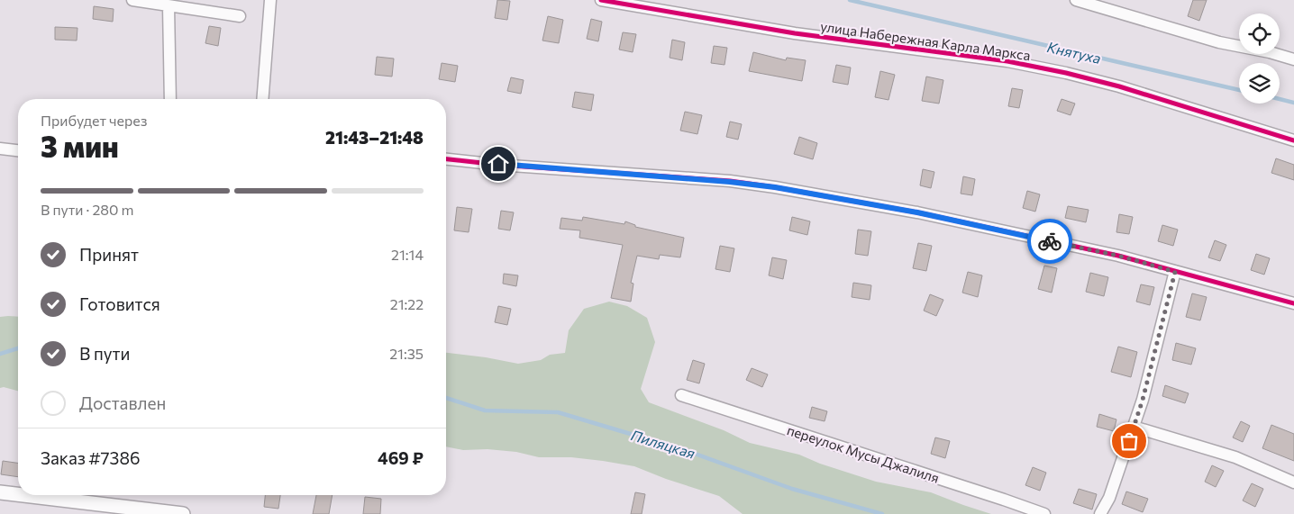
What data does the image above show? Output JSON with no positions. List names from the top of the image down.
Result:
{
  "streets": {
    "street": ["улица Набережная Карла Маркса", "переулок Мусы Джалиля"]
  },
  "water": ["Княтуха", "Пиляцкая"],
  "page": {
    "heading": ["3 мин", "Прибудет через", "21:43–21:48"],
    "panel": ["Заказ #7386", "469 ₽"],
    "bar": "В пути · 280 m",
    "list": [
      ["Принят", "21:14"],
      ["Готовится", "21:22"],
      ["В пути", "21:35"],
      "Доставлен"
    ]
  }
}
